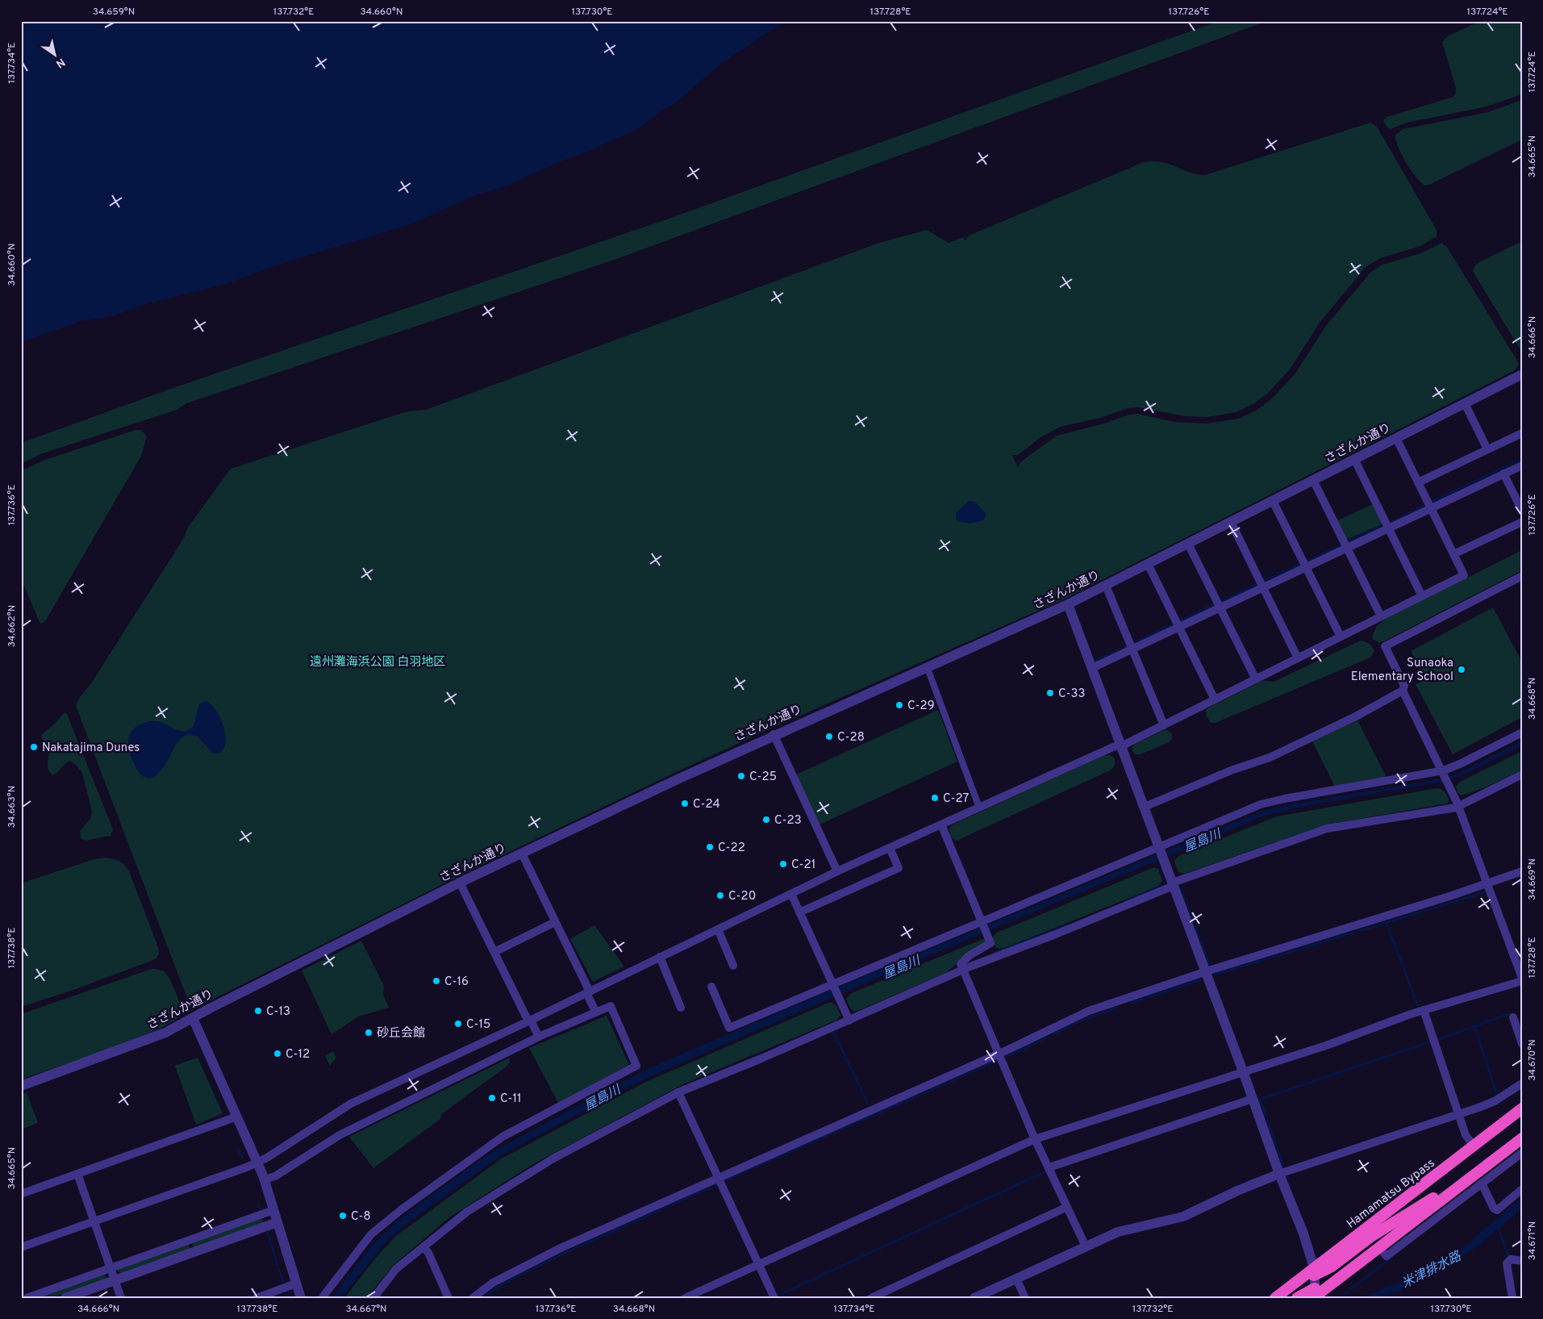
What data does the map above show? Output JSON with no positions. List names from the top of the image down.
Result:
{
  "streets": {
    "highway": ["Hamamatsu Bypass"],
    "street": ["さざんか通り"]
  },
  "water": ["屋島川", "米津排水路"],
  "parks": ["遠州灘海浜公園 白羽地区"],
  "places": [
    "Sunaoka Elementary School",
    "C-33",
    "C-29",
    "C-28",
    "Nakatajima Dunes",
    "C-25",
    "C-27",
    "C-24",
    "C-23",
    "C-22",
    "C-21",
    "C-20",
    "C-16",
    "C-13",
    "C-15",
    "砂丘会館",
    "C-12",
    "C-11",
    "C-8"
  ],
  "north": "bottom right",
  "coordinates": [
    "34.659°N",
    "137.732°E",
    "34.660°N",
    "137.730°E",
    "137.728°E",
    "137.726°E",
    "137.724°E",
    "137.734°E",
    "34.665°N",
    "34.666°N",
    "137.736°E",
    "34.662°N",
    "34.668°N",
    "34.663°N",
    "34.669°N",
    "137.738°E",
    "34.670°N",
    "34.671°N",
    "34.667°N"
  ]
}
